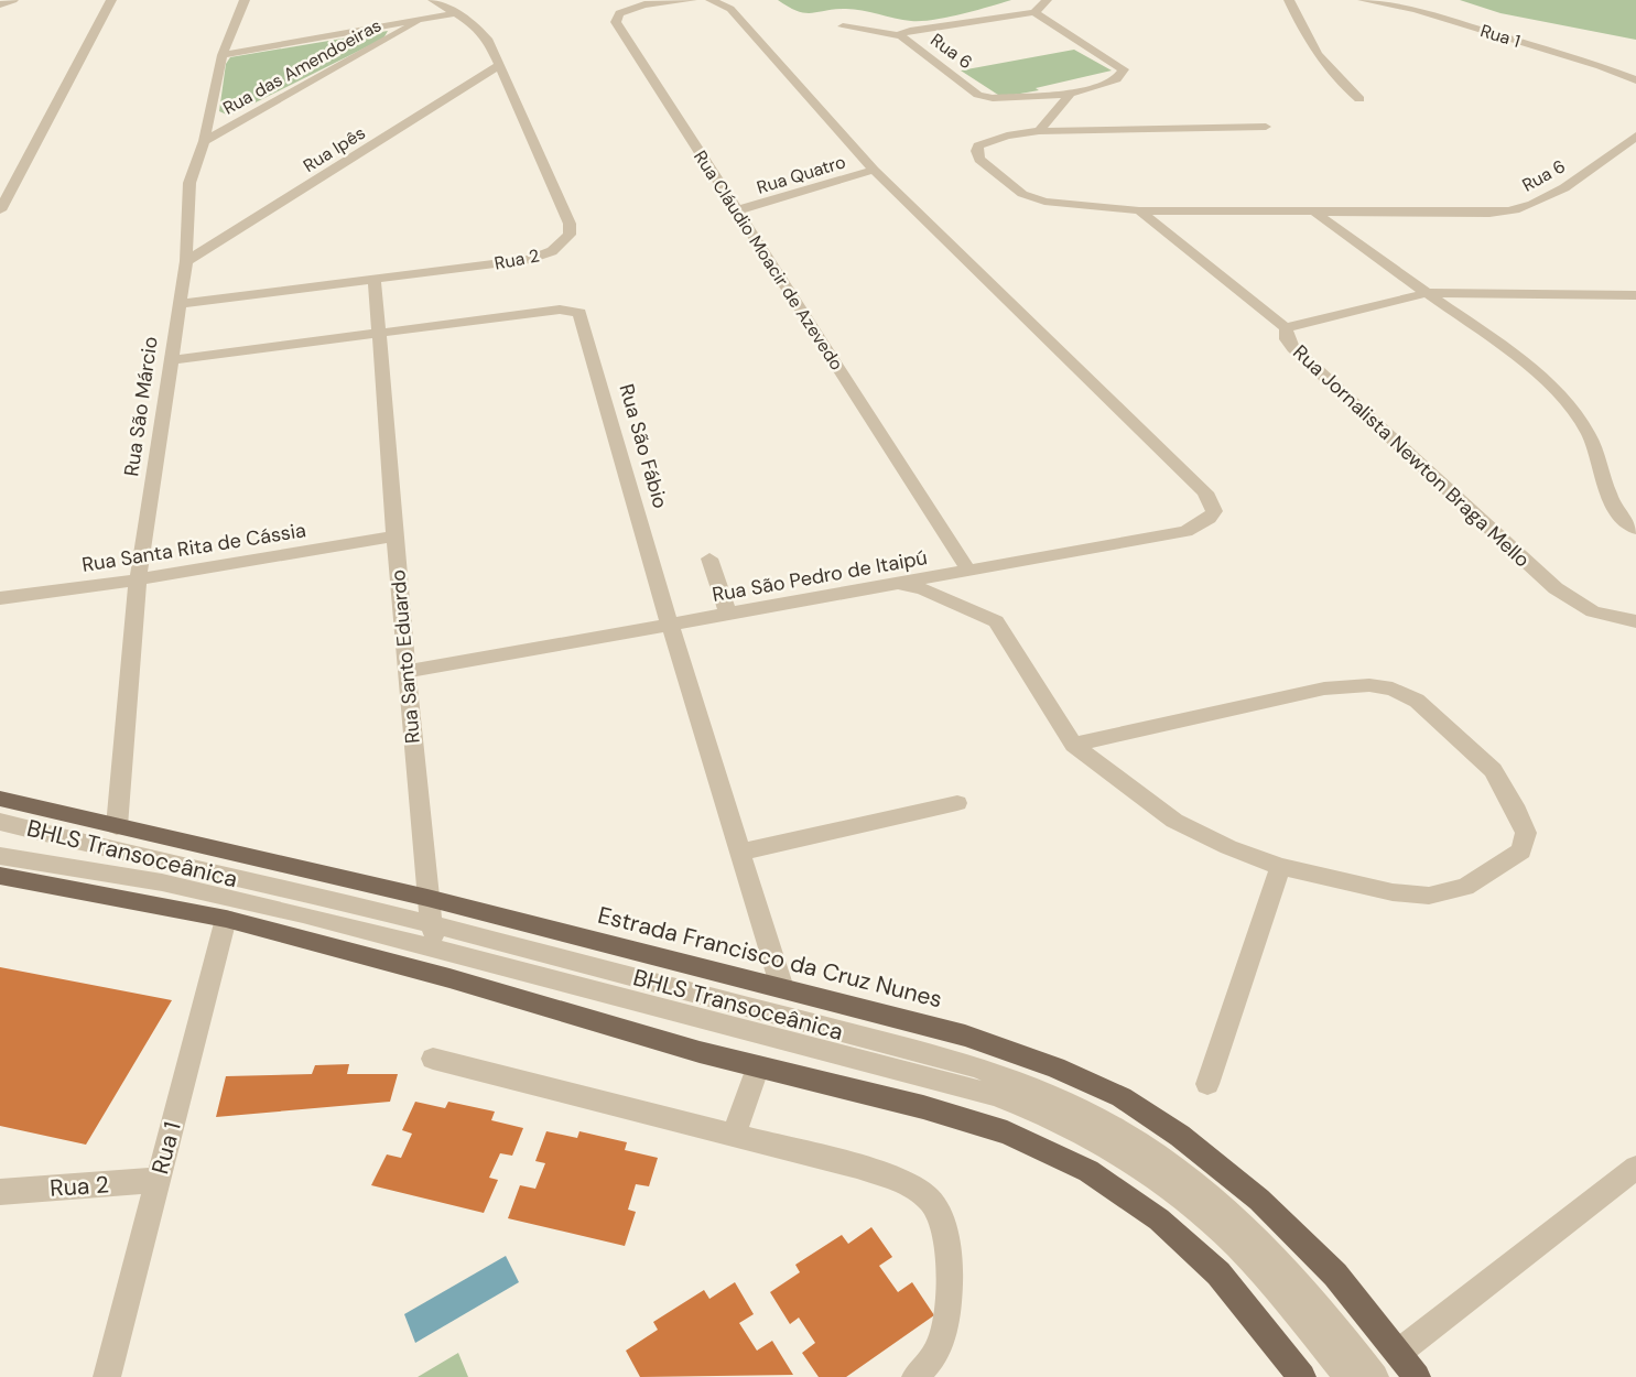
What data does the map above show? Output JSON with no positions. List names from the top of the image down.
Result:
{
  "streets": {
    "main road": ["Estrada Francisco da Cruz Nunes"],
    "street": [
      "Rua 1",
      "Rua 6",
      "Rua das Amendoeiras",
      "Rua Ipês",
      "Rua Quatro",
      "Rua 2",
      "Rua Cláudio Moacir de Azevedo",
      "Rua São Márcio",
      "Rua São Fábio",
      "Rua Jornalista Newton Braga Mello",
      "Rua Santa Rita de Cássia",
      "Rua São Pedro de Itaipú",
      "Rua Santo Eduardo",
      "BHLS Transoceânica"
    ]
  },
  "crossings": [
    ["Rua 1", "Rua 2"],
    ["Rua das Amendoeiras", "Rua São Márcio"],
    ["Rua Ipês", "Rua 2"],
    ["Rua Ipês", "Rua São Márcio"],
    ["Rua Quatro", "Rua Cláudio Moacir de Azevedo"],
    ["Rua Quatro", "Rua São Pedro de Itaipú"],
    ["Rua 2", "Rua São Márcio"],
    ["Rua 2", "Rua Santo Eduardo"],
    ["Rua Cláudio Moacir de Azevedo", "Rua São Pedro de Itaipú"],
    ["Rua São Márcio", "Rua São Fábio"],
    ["Rua São Márcio", "Rua Santa Rita de Cássia"],
    ["Rua São Márcio", "Estrada Francisco da Cruz Nunes"],
    ["Rua São Fábio", "Rua São Pedro de Itaipú"],
    ["Rua São Fábio", "Rua Santo Eduardo"],
    ["Rua São Fábio", "Estrada Francisco da Cruz Nunes"],
    ["Rua Santa Rita de Cássia", "Rua Santo Eduardo"],
    ["Rua São Pedro de Itaipú", "Rua Santo Eduardo"],
    ["Rua Santo Eduardo", "BHLS Transoceânica"],
    ["Rua Santo Eduardo", "Estrada Francisco da Cruz Nunes"]
  ]
}
